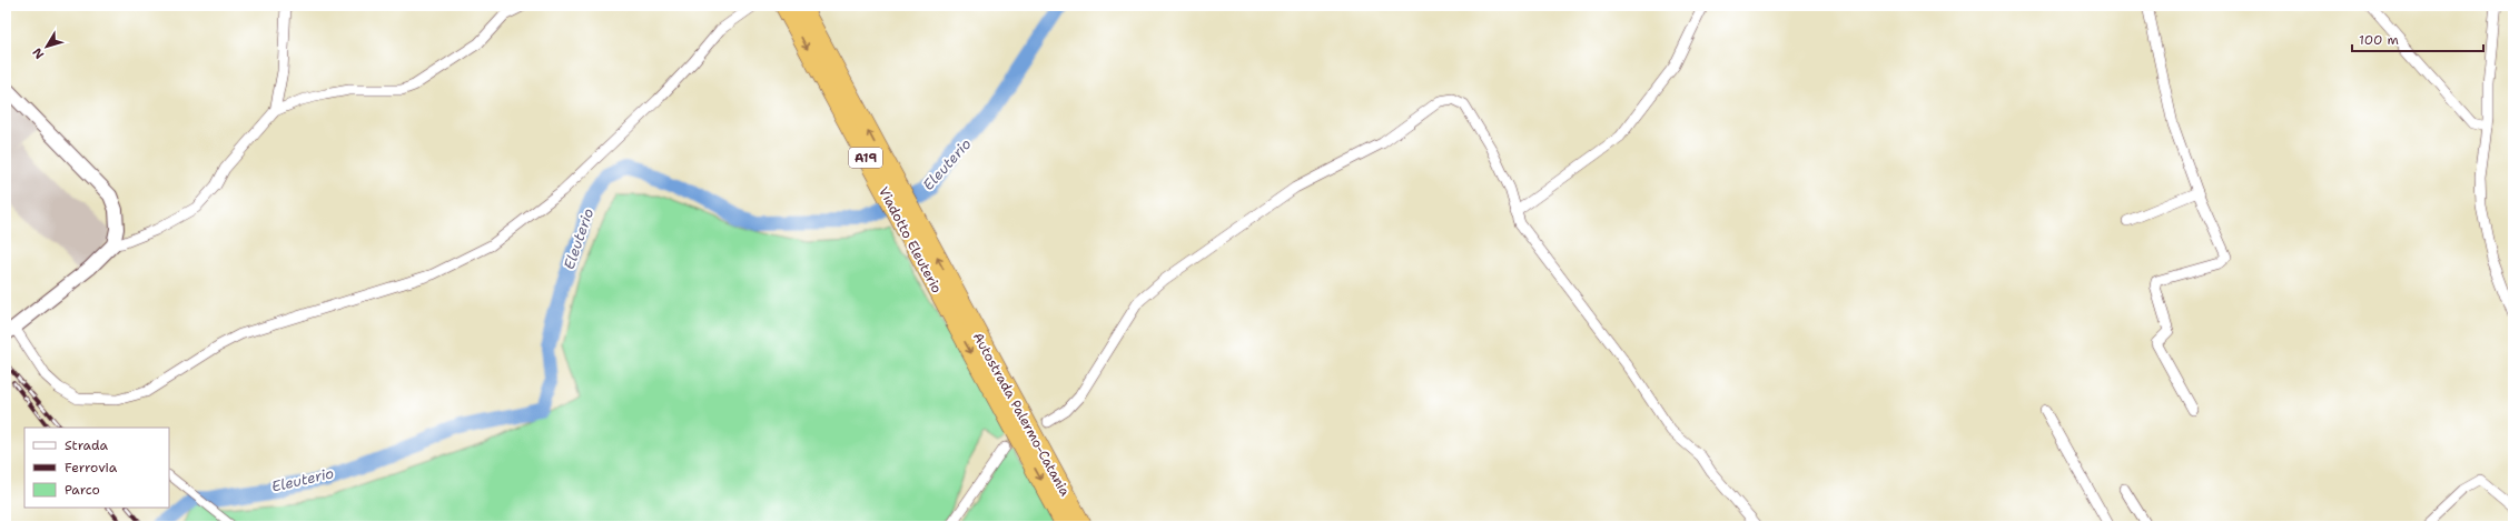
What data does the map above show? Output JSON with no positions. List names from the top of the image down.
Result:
{
  "streets": {
    "highway": ["A19", "Viadotto Eleuterio", "Autostrada Palermo-Catania"]
  },
  "crossings": [
    ["Viadotto Eleuterio", "Autostrada Palermo-Catania"]
  ],
  "water": ["Eleuterio"],
  "legend": ["Strada", "Ferrovia", "Parco"],
  "scale_bar": "100 m",
  "north": "bottom left"
}
